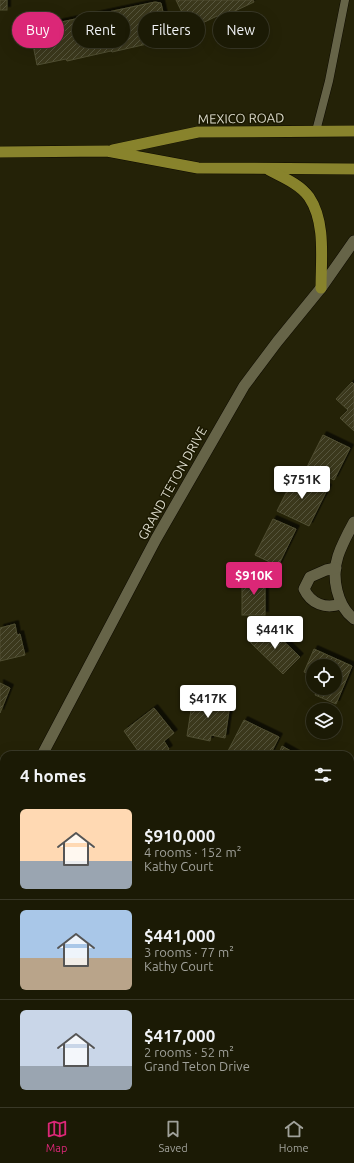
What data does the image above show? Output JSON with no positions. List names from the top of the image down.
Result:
{
  "streets": {
    "main road": ["MEXICO ROAD"],
    "street": ["GRAND TETON DRIVE"]
  },
  "page": {
    "chip": [
      "Buy",
      "Rent",
      "Filters",
      "New"
    ],
    "price": [
      "$751K",
      "$910K",
      "$441K",
      "$417K"
    ],
    "heading": "4 homes",
    "list": [
      {
        "name": "$910,000",
        "note": "4 rooms · 152 m² · Kathy Court"
      },
      {
        "name": "$441,000",
        "note": "3 rooms · 77 m² · Kathy Court"
      },
      {
        "name": "$417,000",
        "note": "2 rooms · 52 m² · Grand Teton Drive"
      }
    ],
    "tabs": ["Map", "Saved", "Home"]
  }
}
